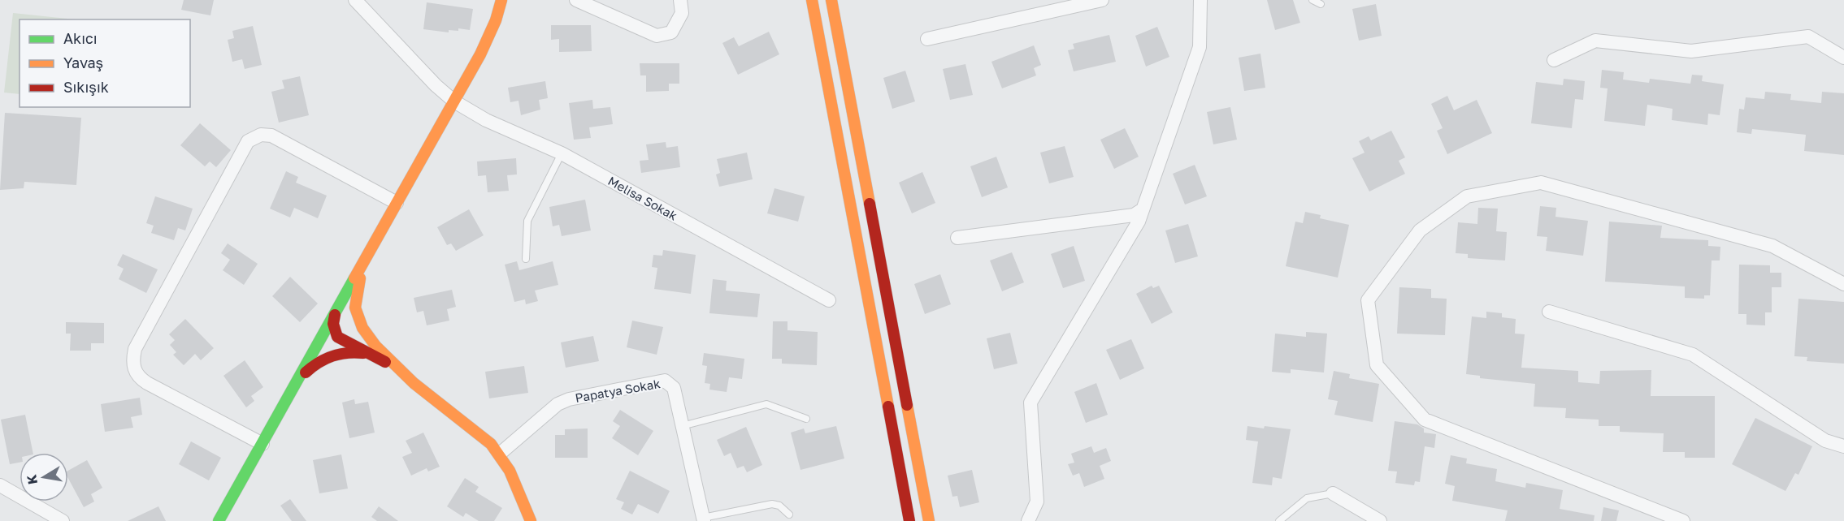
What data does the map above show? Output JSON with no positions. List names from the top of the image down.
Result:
{
  "streets": {
    "street": ["Melisa Sokak", "Papatya Sokak"]
  },
  "legend": ["Akıcı", "Yavaş", "Sıkışık"],
  "north": "left"
}
